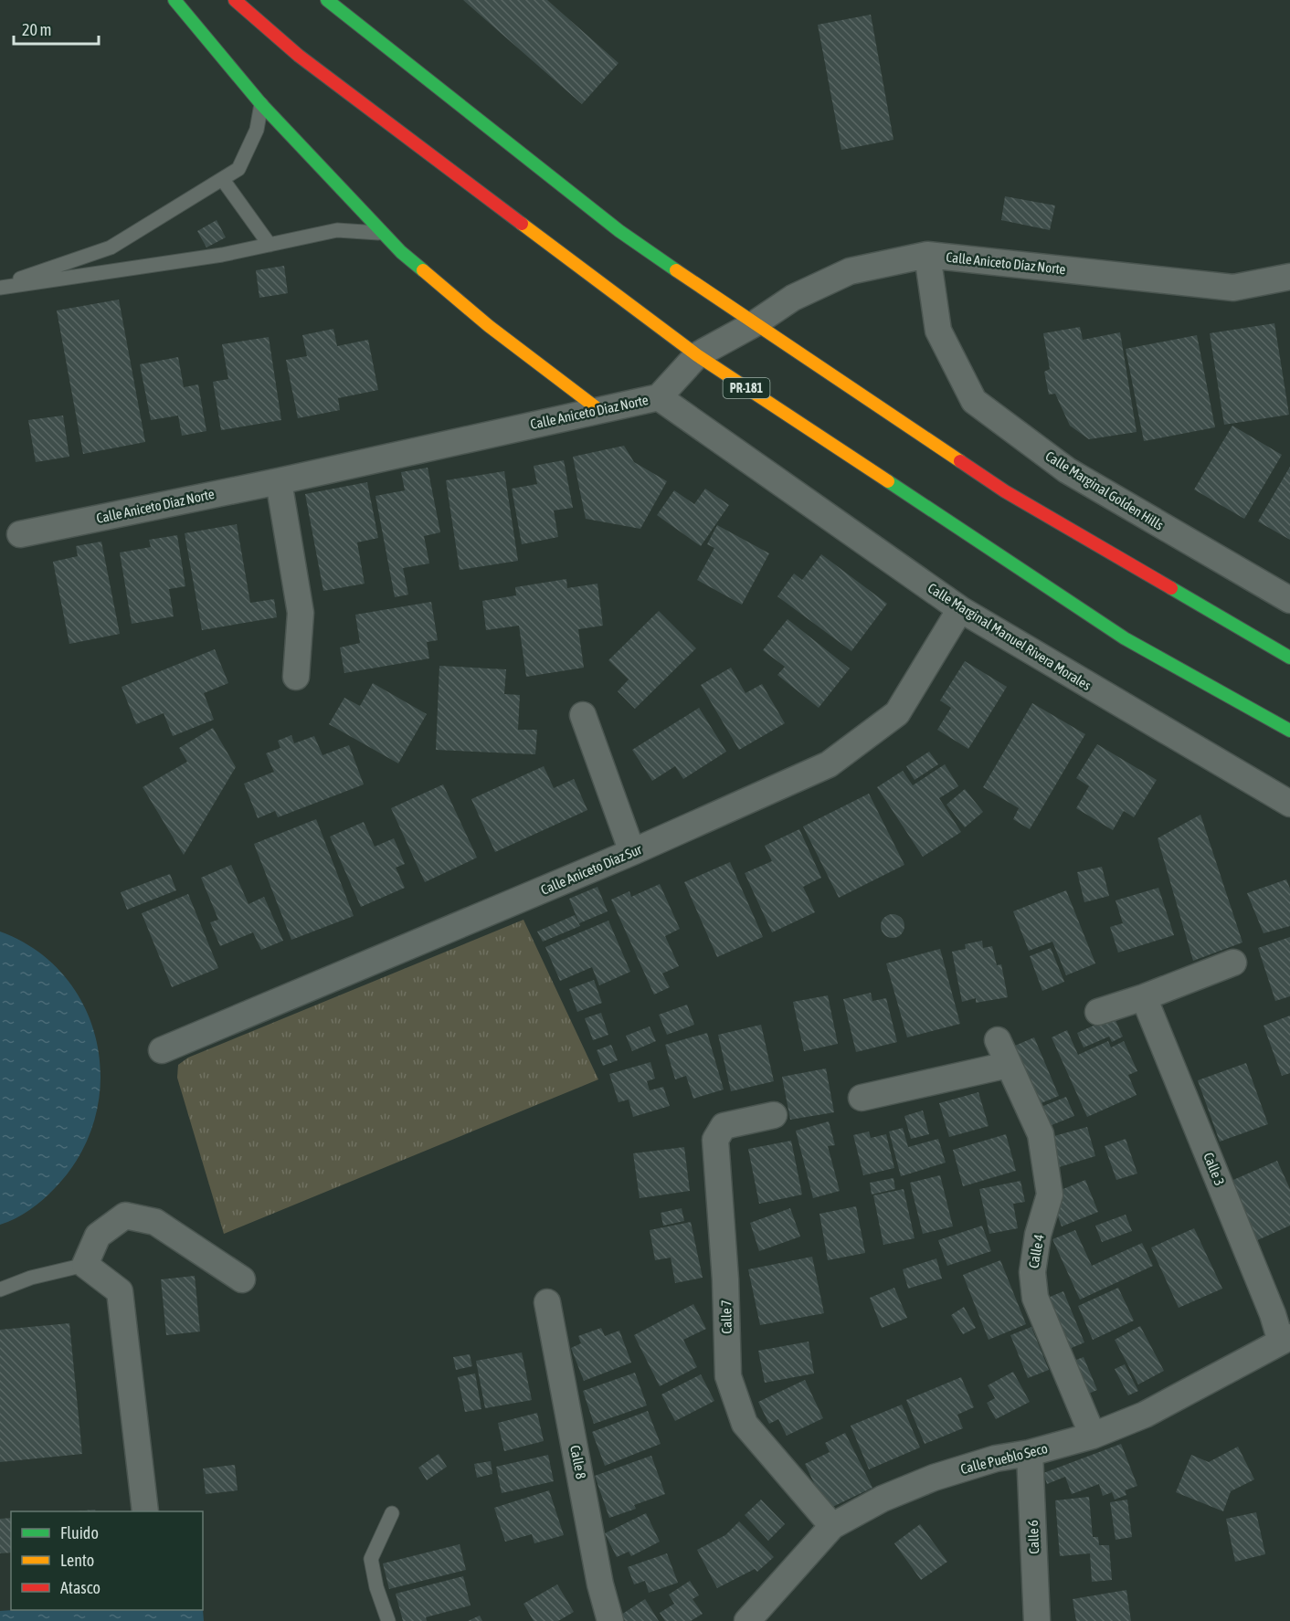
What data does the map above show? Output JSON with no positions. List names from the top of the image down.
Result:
{
  "streets": {
    "main road": ["PR-181"],
    "street": [
      "Calle Aniceto Díaz Norte",
      "Calle Marginal Golden Hills",
      "Calle Marginal Manuel Rivera Morales",
      "Calle Aniceto Díaz Sur",
      "Calle 3",
      "Calle 4",
      "Calle 7",
      "Calle Pueblo Seco",
      "Calle 8",
      "Calle 6"
    ]
  },
  "crossings": [
    ["Calle Aniceto Díaz Norte", "PR-181"],
    ["Calle Aniceto Díaz Norte", "Calle Marginal Golden Hills"],
    ["Calle Aniceto Díaz Norte", "Calle Marginal Manuel Rivera Morales"],
    ["Calle Marginal Manuel Rivera Morales", "Calle Aniceto Díaz Sur"],
    ["Calle 3", "Calle Pueblo Seco"],
    ["Calle 4", "Calle Pueblo Seco"],
    ["Calle 7", "Calle Pueblo Seco"],
    ["Calle Pueblo Seco", "Calle 6"]
  ],
  "legend": ["Fluido", "Lento", "Atasco"],
  "scale_bar": "20 m"
}
